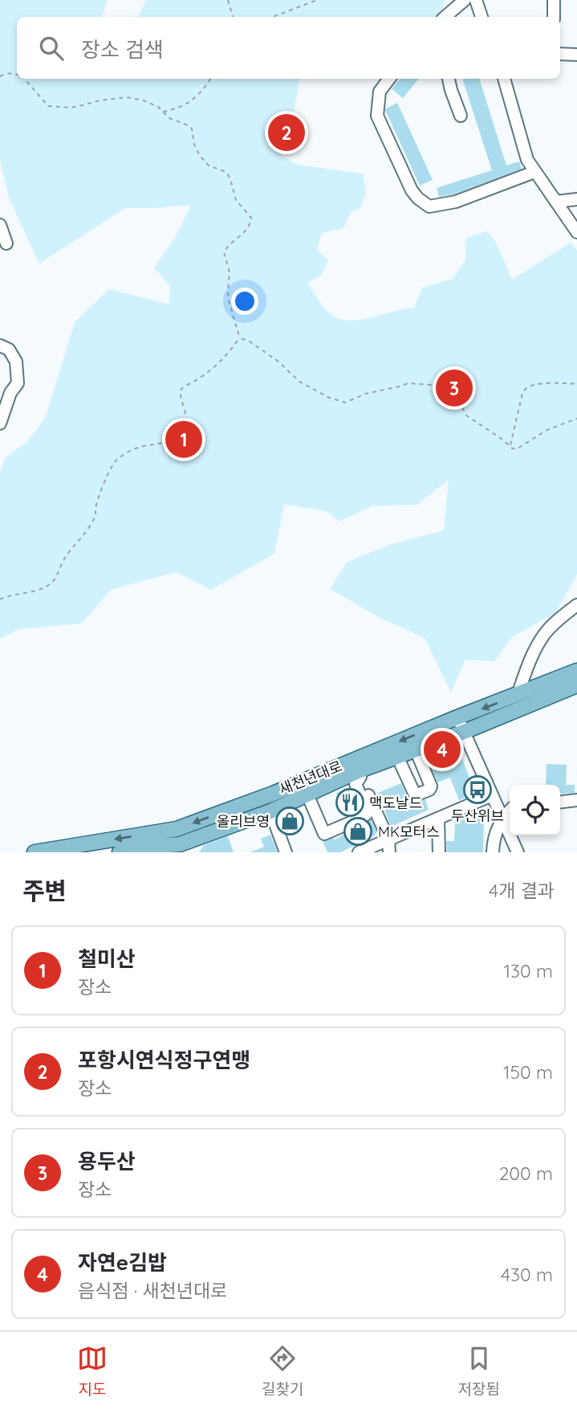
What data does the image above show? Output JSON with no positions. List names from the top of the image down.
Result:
{
  "streets": {
    "main road": ["새천년대로"]
  },
  "places": {
    "bus stop": ["두산위브"],
    "restaurant": ["맥도날드"],
    "shop": ["올리브영", "MK모터스"]
  },
  "page": {
    "search": "장소 검색",
    "pins": [
      "2",
      "3",
      "1",
      "4"
    ],
    "heading": ["주변", "4개 결과"],
    "list": [
      {
        "mark": "1",
        "name": "철미산",
        "note": "장소",
        "value": "130 m"
      },
      {
        "mark": "2",
        "name": "포항시연식정구연맹",
        "note": "장소",
        "value": "150 m"
      },
      {
        "mark": "3",
        "name": "용두산",
        "note": "장소",
        "value": "200 m"
      },
      {
        "mark": "4",
        "name": "자연e김밥",
        "note": "음식점 · 새천년대로",
        "value": "430 m"
      }
    ],
    "nav": ["지도", "길찾기", "저장됨"]
  }
}
